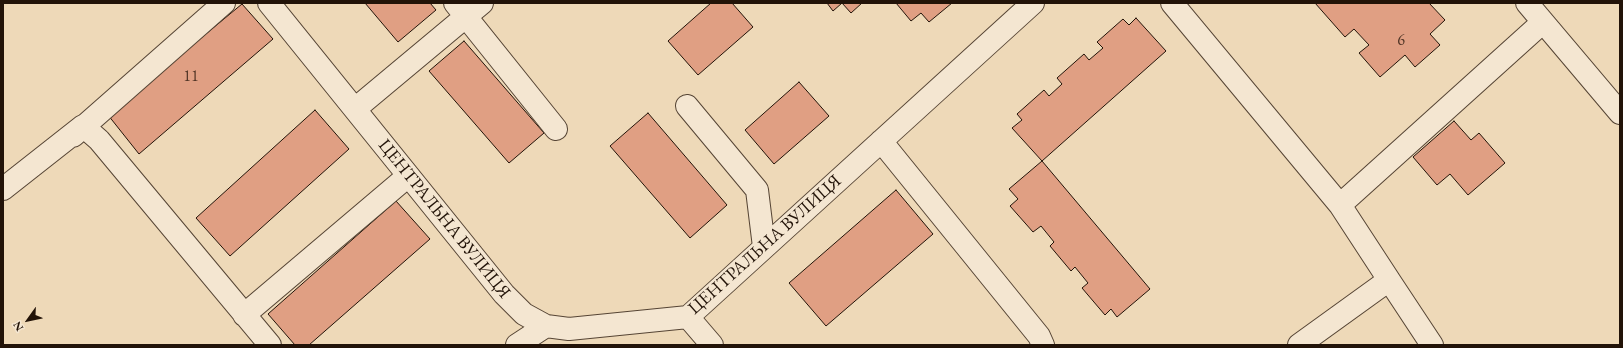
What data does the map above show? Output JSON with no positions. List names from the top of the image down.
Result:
{
  "streets": {
    "street": ["ЦЕНТРАЛЬНА ВУЛИЦЯ"]
  },
  "house_numbers": ["6", "11"],
  "north": "bottom left"
}
